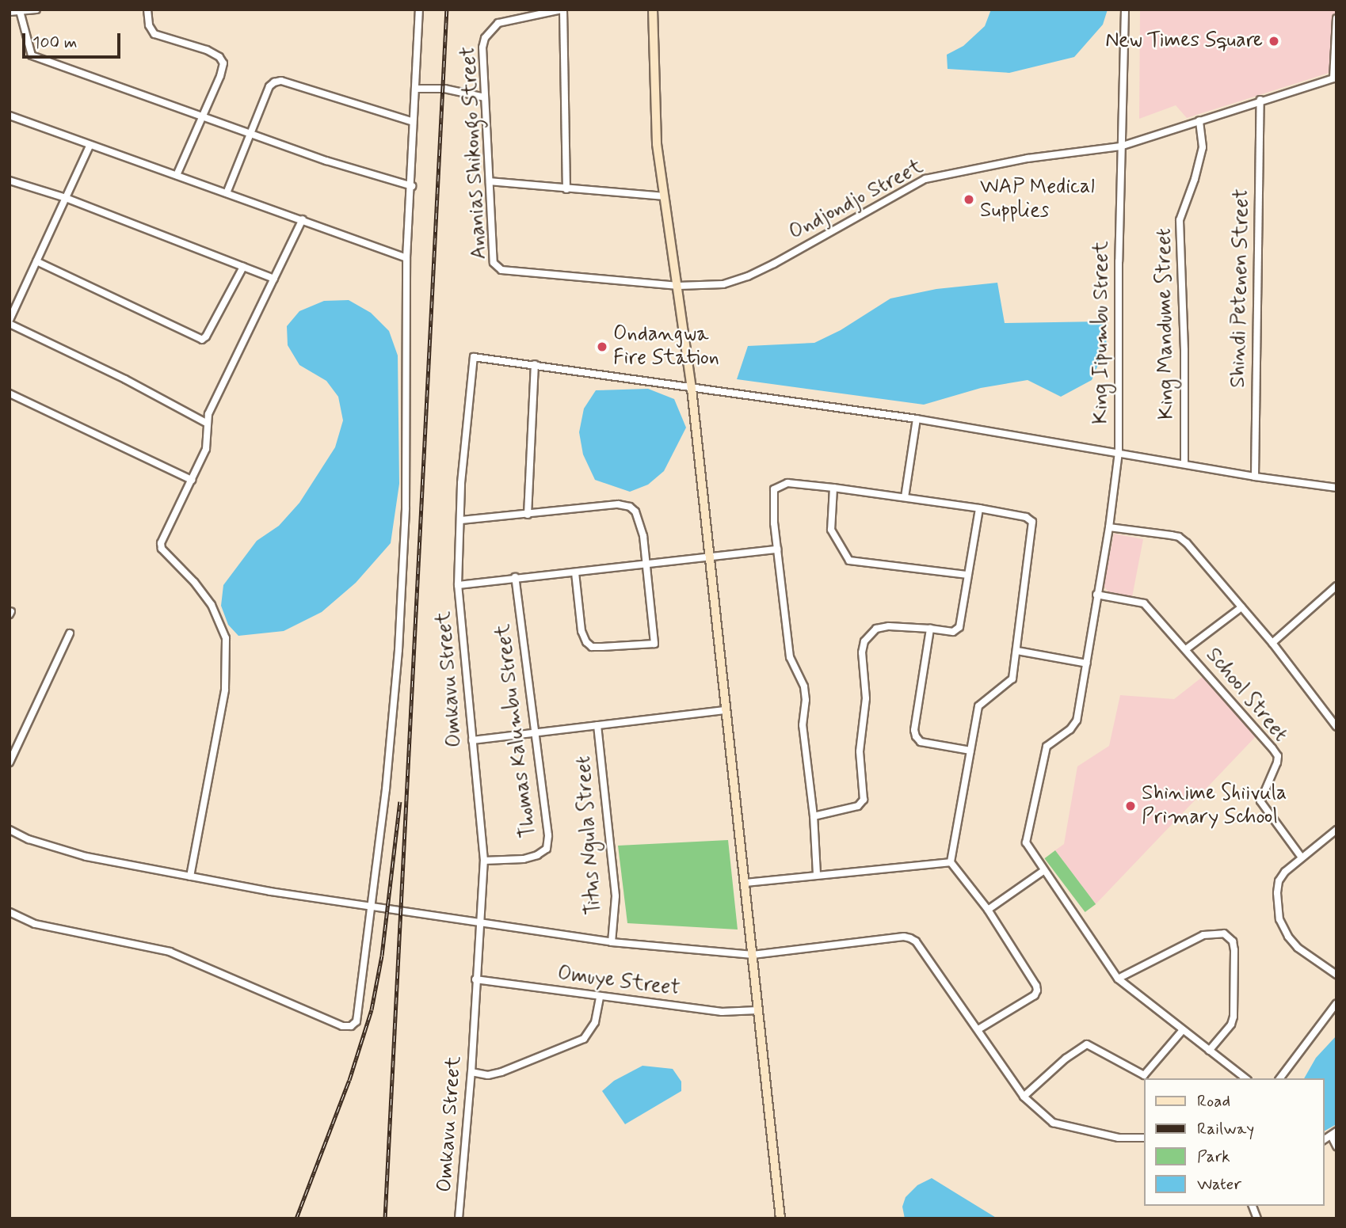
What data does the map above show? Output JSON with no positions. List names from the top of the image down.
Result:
{
  "streets": {
    "street": [
      "Ananias Shikongo Street",
      "Ondjondjo Street",
      "Shindi Petenen Street",
      "King Mandume Street",
      "King Iipumbu Street",
      "Omkavu Street",
      "School Street",
      "Thomas Kalumbu Street",
      "Titus Ngula Street",
      "Omuye Street"
    ]
  },
  "crossings": [
    ["Ananias Shikongo Street", "Ondjondjo Street"],
    ["Ondjondjo Street", "Shindi Petenen Street"],
    ["Ondjondjo Street", "King Mandume Street"],
    ["Ondjondjo Street", "King Iipumbu Street"],
    ["Shindi Petenen Street", "Omkavu Street"],
    ["King Mandume Street", "Omkavu Street"],
    ["King Iipumbu Street", "Omkavu Street"],
    ["King Iipumbu Street", "School Street"],
    ["Omkavu Street", "Thomas Kalumbu Street"],
    ["Omkavu Street", "Omuye Street"]
  ],
  "places": [
    "New Times Square",
    "WAP Medical Supplies",
    "Ondangwa Fire Station",
    "Shinime Shiivula Primary School"
  ],
  "legend": [
    "Road",
    "Railway",
    "Park",
    "Water"
  ],
  "scale_bar": "100 m"
}
